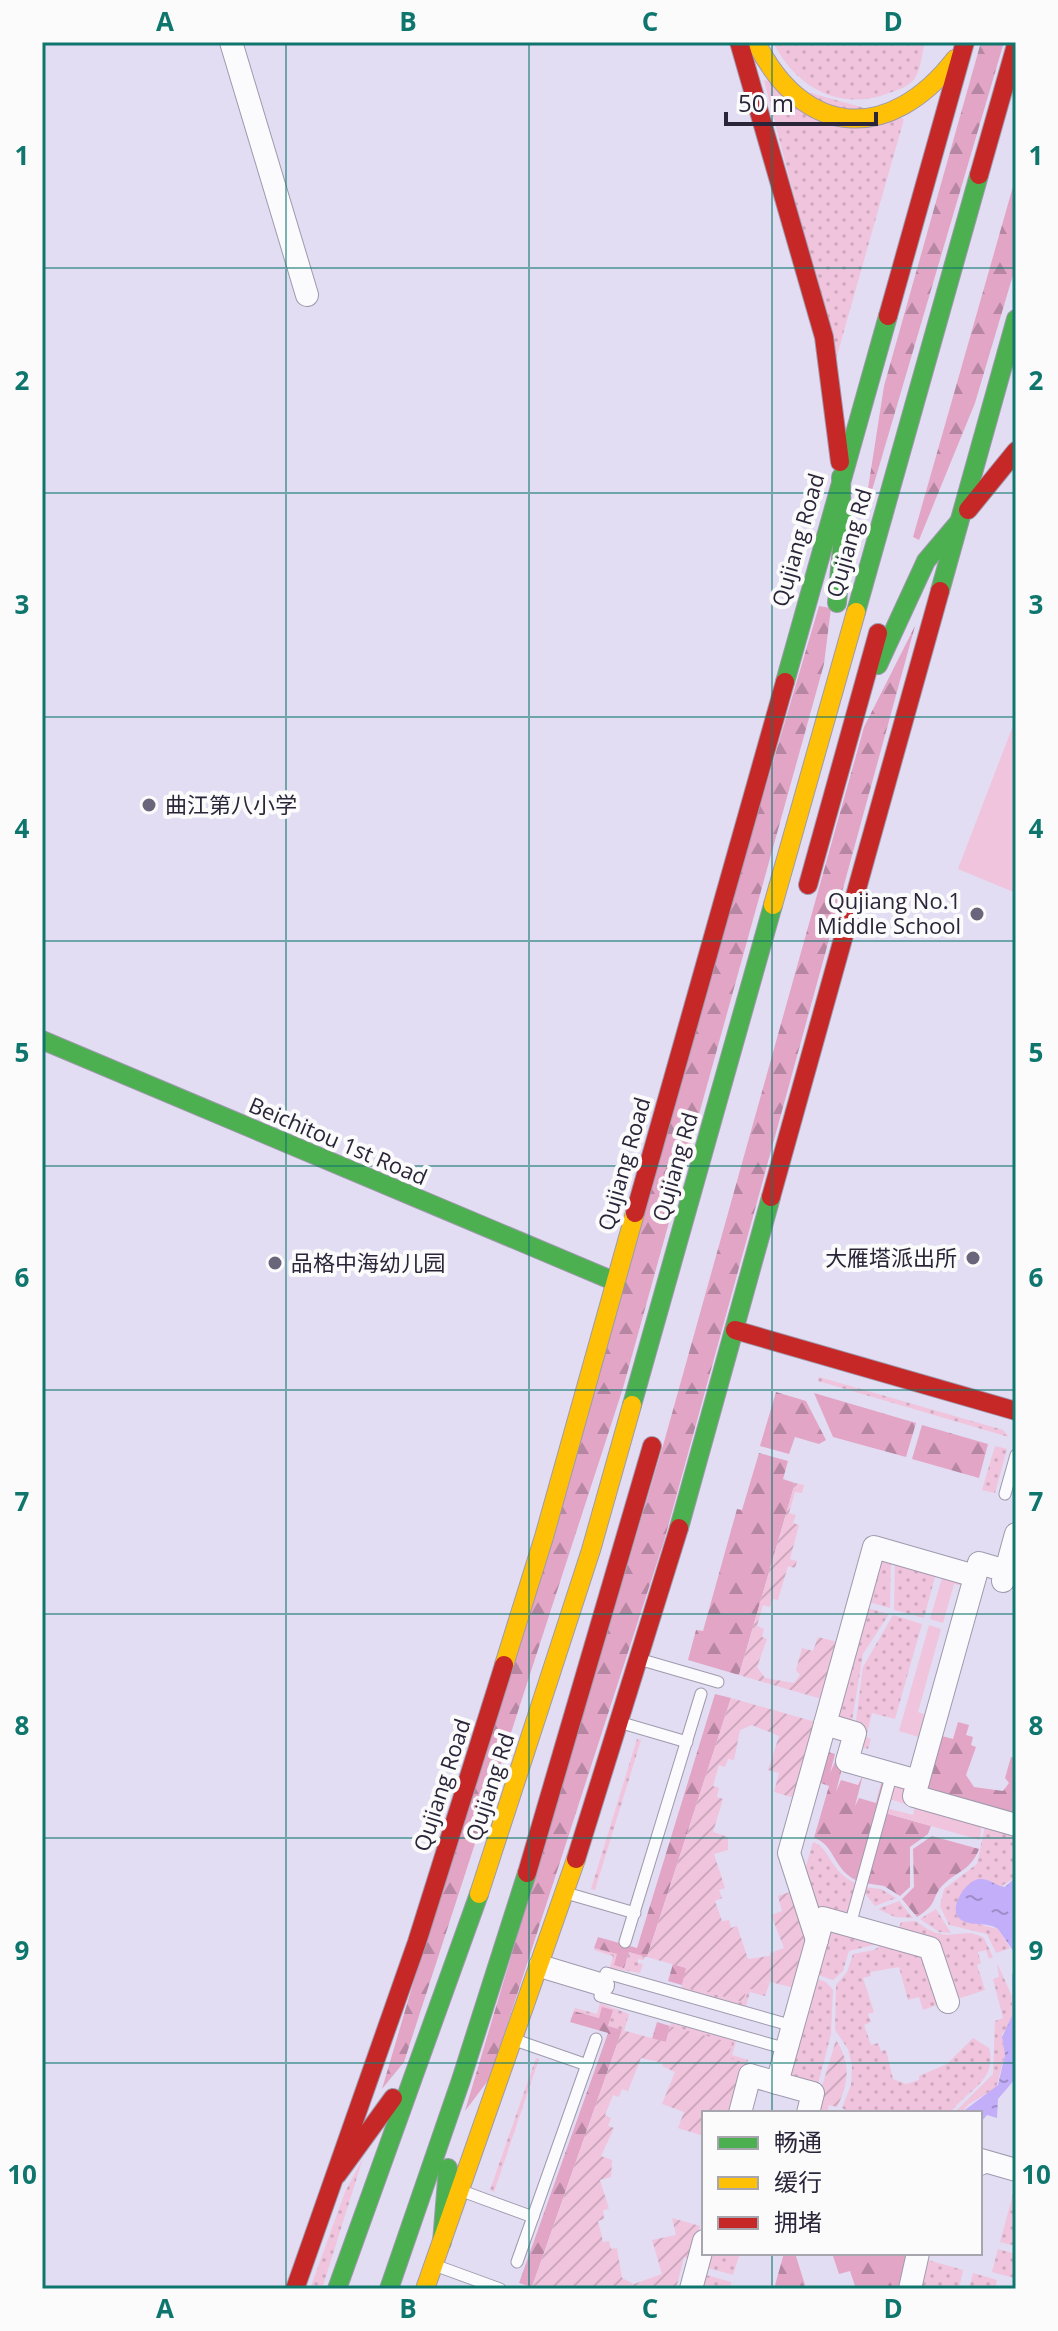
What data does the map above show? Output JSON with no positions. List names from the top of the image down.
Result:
{
  "streets": {
    "main road": ["Qujiang Road", "Qujiang Rd", "Beichitou 1st Road"]
  },
  "crossings": [
    ["Qujiang Road", "Beichitou 1st Road"]
  ],
  "places": [
    "曲江第八小学",
    "Qujiang No.1 Middle School",
    "大雁塔派出所",
    "品格中海幼儿园"
  ],
  "legend": ["畅通", "缓行", "拥堵"],
  "scale_bar": "50 m",
  "grid": {
    "columns": [
      "A",
      "B",
      "C",
      "D"
    ],
    "rows": [
      "1",
      "2",
      "3",
      "4",
      "5",
      "6",
      "7",
      "8",
      "9",
      "10"
    ]
  }
}
